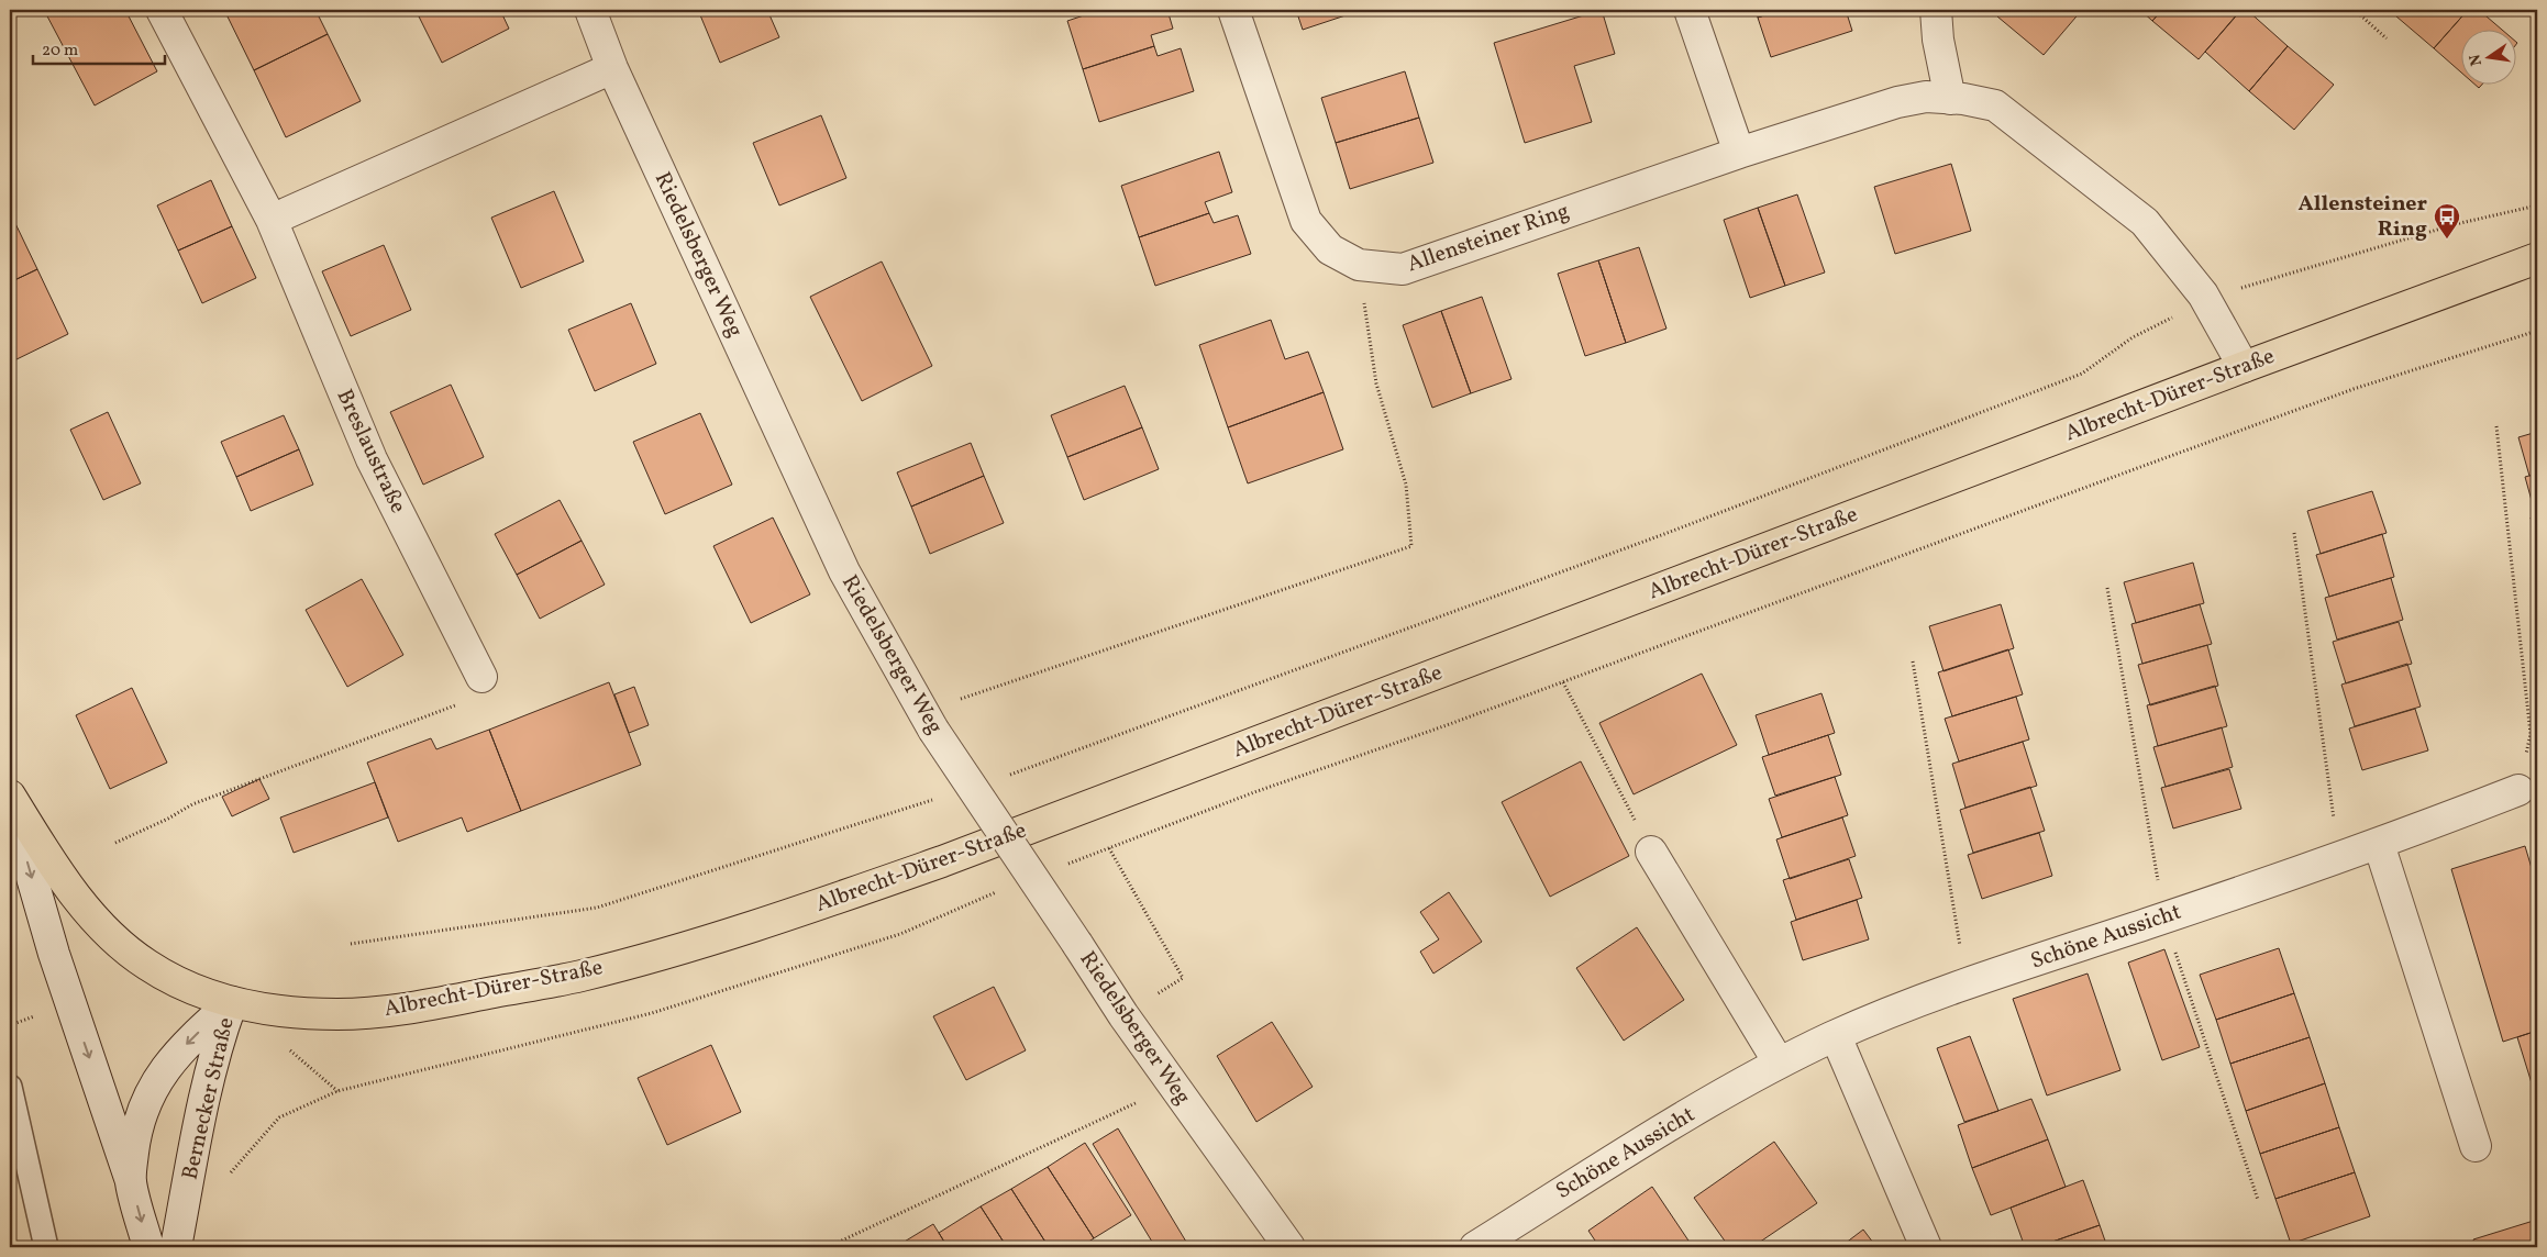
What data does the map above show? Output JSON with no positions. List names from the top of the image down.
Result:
{
  "streets": {
    "main road": ["Albrecht-Dürer-Straße"],
    "street": [
      "Allensteiner Ring",
      "Riedelsberger Weg",
      "Breslaustraße",
      "Schöne Aussicht",
      "Bernecker Straße"
    ]
  },
  "crossings": [
    ["Allensteiner Ring", "Albrecht-Dürer-Straße"],
    ["Albrecht-Dürer-Straße", "Bernecker Straße"]
  ],
  "places": {
    "bus stop": ["Allensteiner Ring"]
  },
  "scale_bar": "20 m",
  "north": "left"
}
